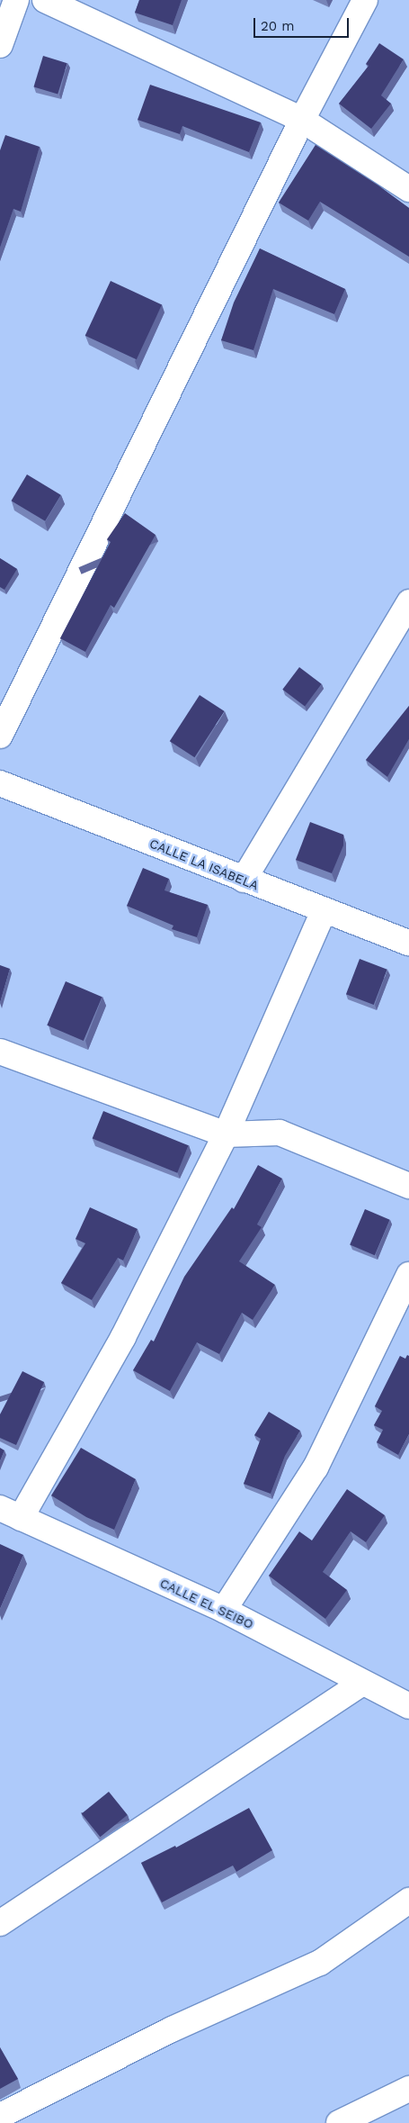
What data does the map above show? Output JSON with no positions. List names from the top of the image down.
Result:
{
  "streets": {
    "street": ["CALLE LA ISABELA", "CALLE EL SEIBO"]
  },
  "scale_bar": "20 m"
}
